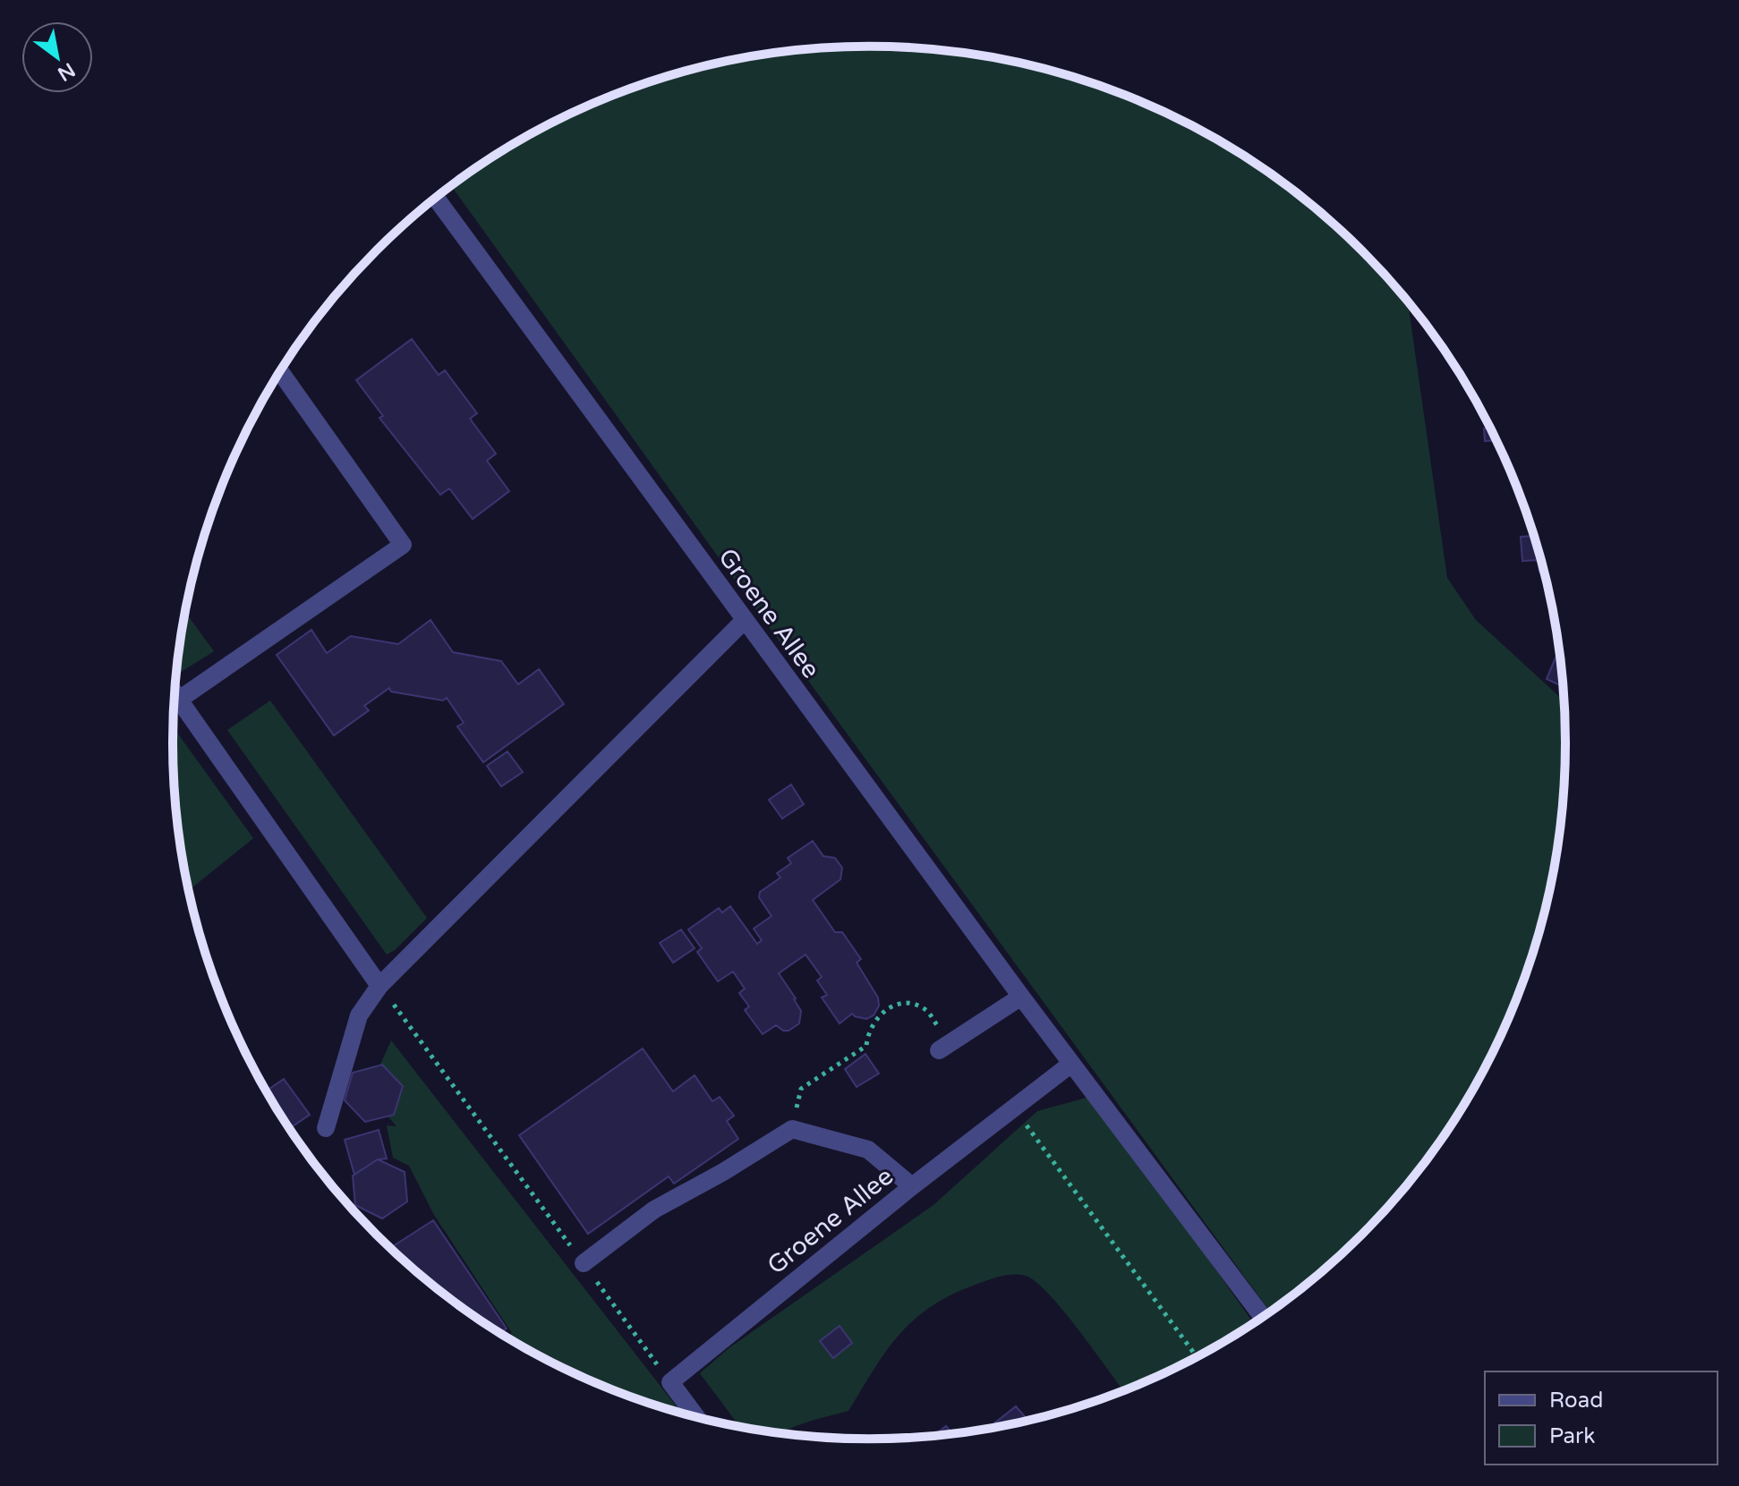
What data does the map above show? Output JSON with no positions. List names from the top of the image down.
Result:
{
  "streets": {
    "street": ["Groene Allee"]
  },
  "legend": ["Road", "Park"],
  "north": "bottom right"
}
